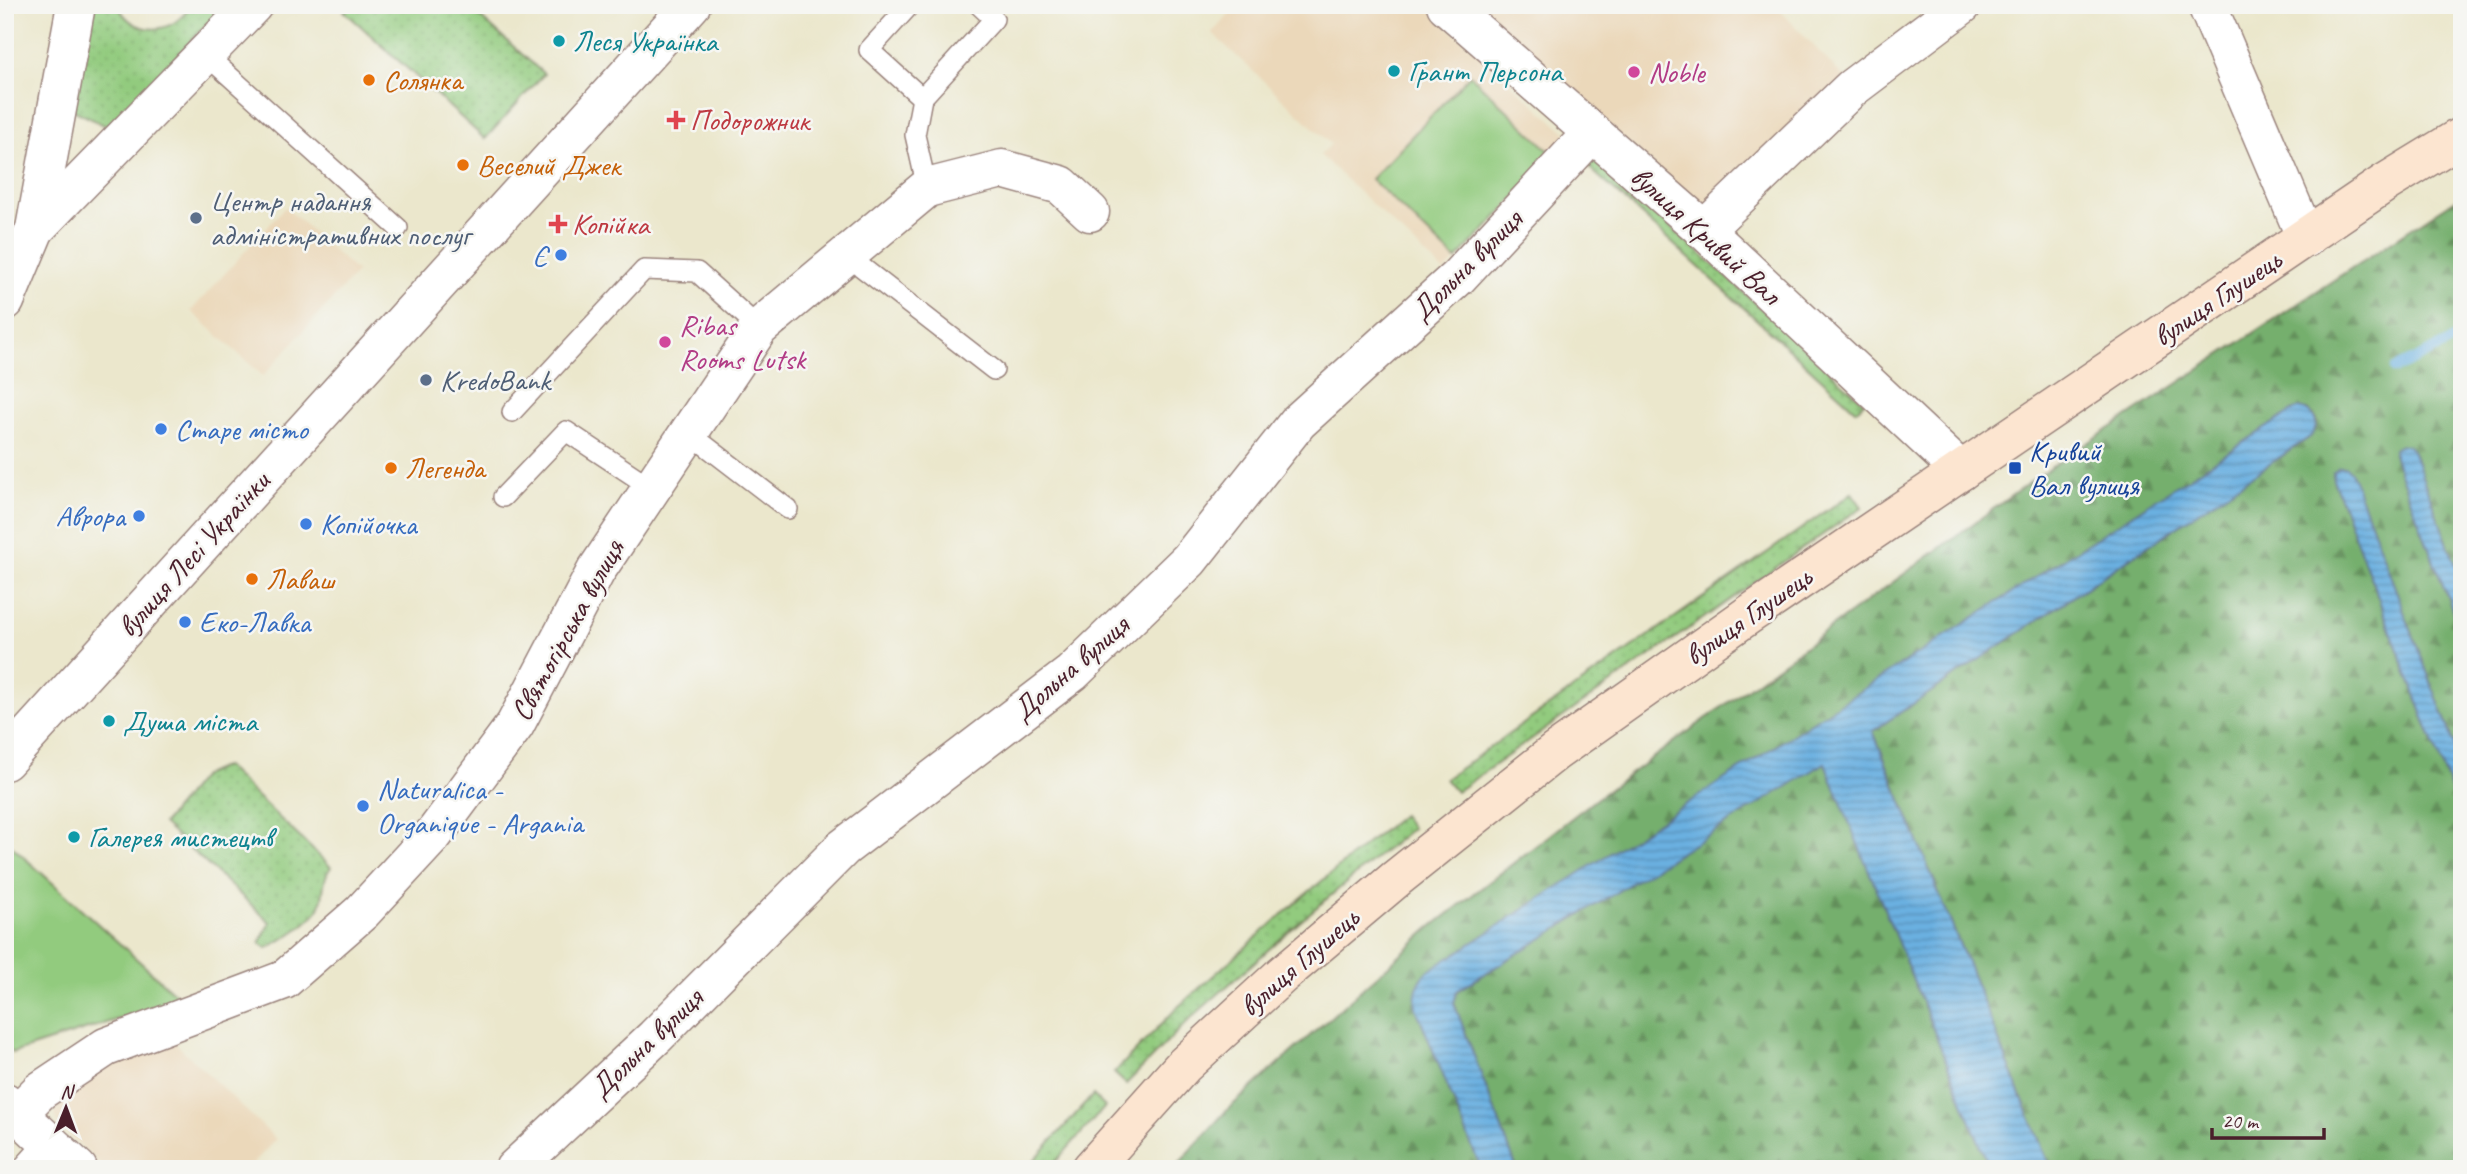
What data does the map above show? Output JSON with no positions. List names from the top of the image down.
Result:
{
  "streets": {
    "main road": ["вулиця Глушець"],
    "street": [
      "вулиця Кривий Вал",
      "Дольна вулиця",
      "вулиця Лесі Українки",
      "Святогірська вулиця"
    ]
  },
  "crossings": [
    ["вулиця Кривий Вал", "Дольна вулиця"],
    ["вулиця Кривий Вал", "вулиця Глушець"]
  ],
  "places": {
    "other": [
      "Леся Українка",
      "Грант Персона",
      "Noble",
      "Солянка",
      "Веселий Джек",
      "Центр надання адміністративних послуг",
      "Є",
      "Ribas Rooms Lutsk",
      "KredoBank",
      "Старе місто",
      "Легенда",
      "Аврора",
      "Копійочка",
      "Лаваш",
      "Еко-Лавка",
      "Душа міста",
      "Naturalica - Organique - Argania",
      "Галерея мистецтв"
    ],
    "health": ["Подорожник", "Копійка"],
    "transit": ["Кривий Вал вулиця"]
  },
  "scale_bar": "20 m",
  "north": "top"
}
